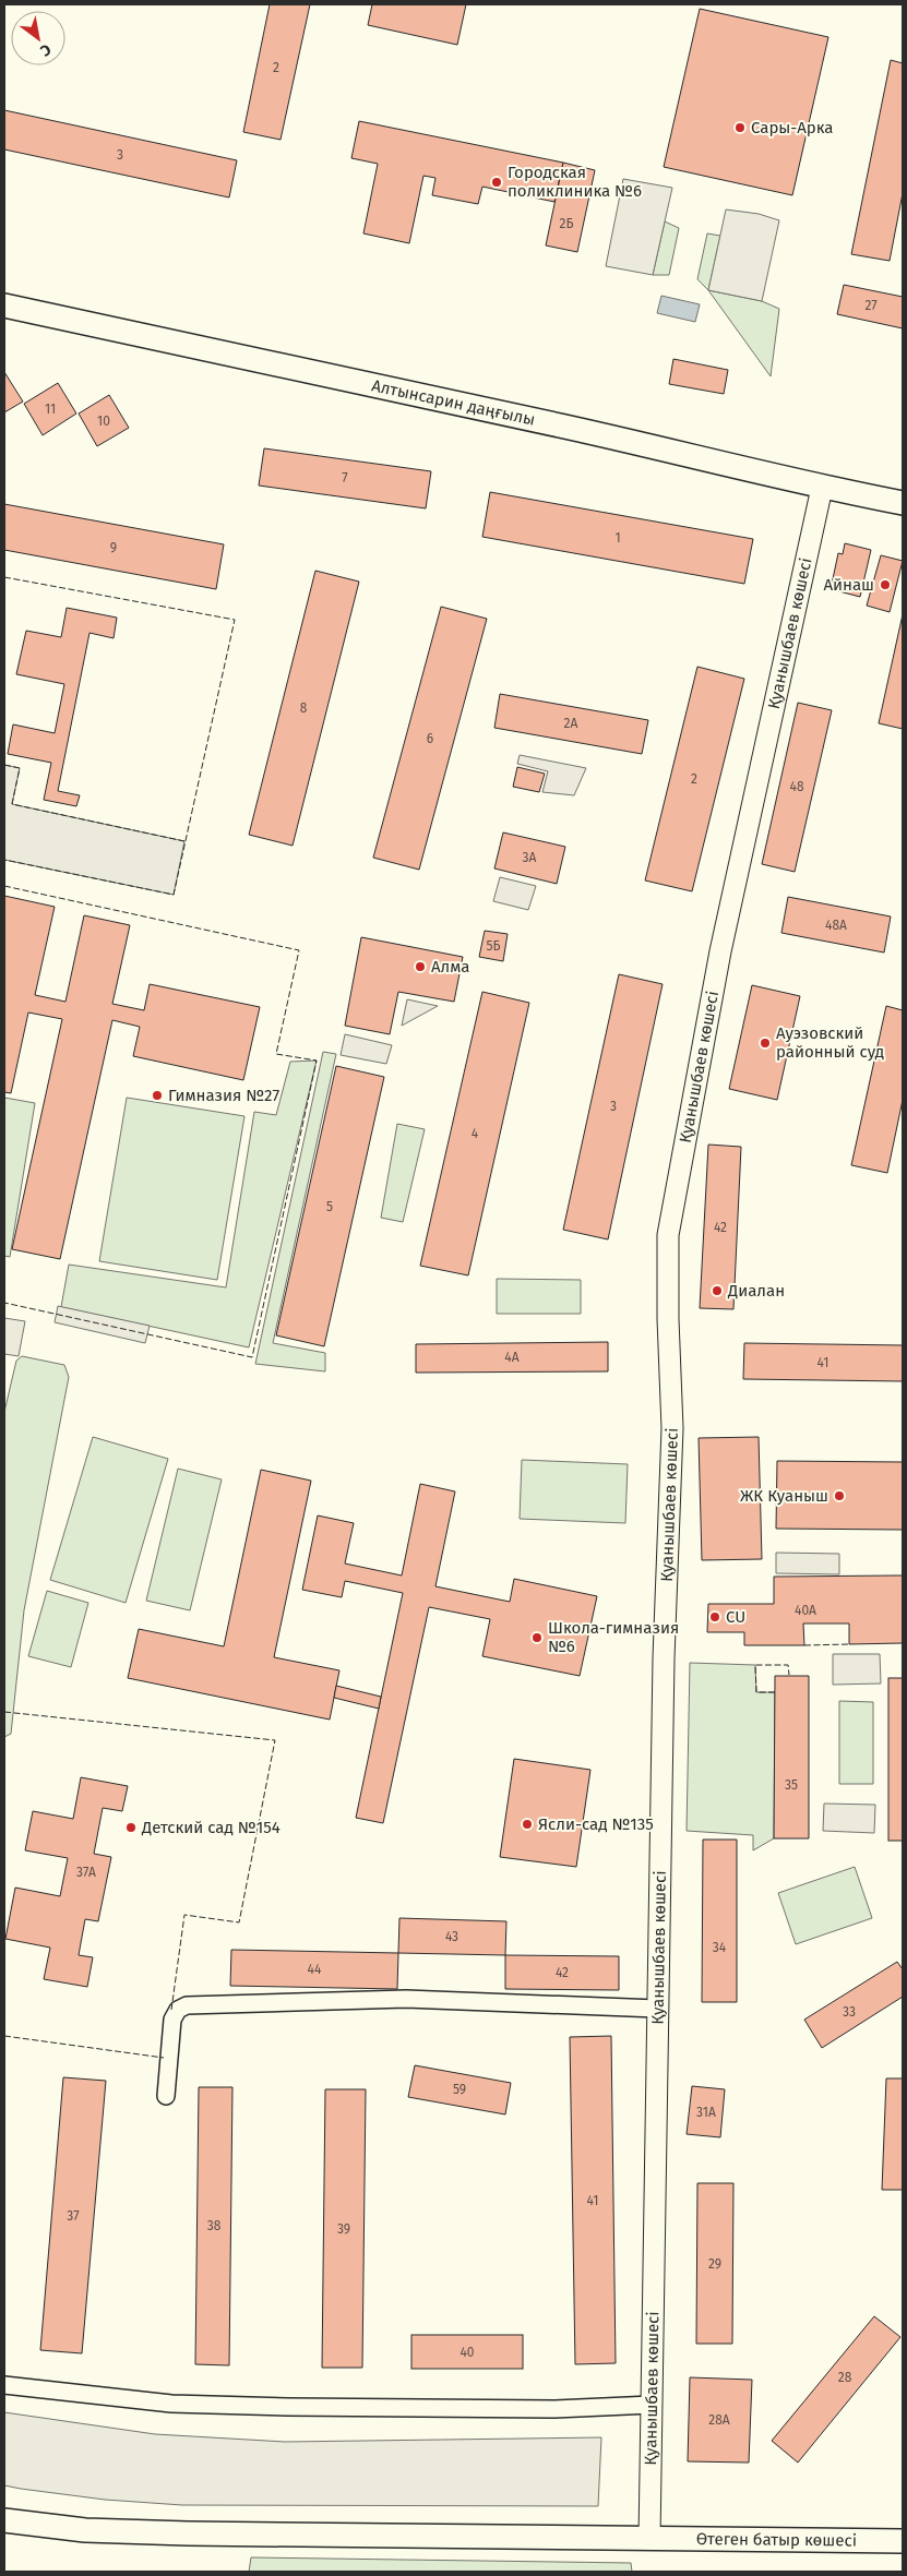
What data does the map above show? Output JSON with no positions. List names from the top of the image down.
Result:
{
  "streets": {
    "main road": ["Алтынсарин даңғылы", "Өтеген батыр көшесі"],
    "street": ["Қуанышбаев көшесі"]
  },
  "crossings": [
    ["Алтынсарин даңғылы", "Қуанышбаев көшесі"],
    ["Қуанышбаев көшесі", "Өтеген батыр көшесі"]
  ],
  "places": [
    "Сары-Арка",
    "Городская поликлиника №6",
    "Айнаш",
    "Алма",
    "Ауэзовский районный суд",
    "Гимназия №27",
    "Диалан",
    "ЖК Куаныш",
    "CU",
    "Школа-гимназия №6",
    "Ясли-сад №135",
    "Детский сад №154"
  ],
  "house_numbers": [
    "2",
    "3",
    "2Б",
    "27",
    "11",
    "10",
    "7",
    "1",
    "9",
    "8",
    "2А",
    "6",
    "2",
    "48",
    "3А",
    "48А",
    "5Б",
    "3",
    "4",
    "5",
    "42",
    "4А",
    "41",
    "40А",
    "35",
    "37А",
    "43",
    "34",
    "44",
    "42",
    "33",
    "59",
    "31А",
    "41",
    "37",
    "38",
    "39",
    "29",
    "40",
    "28",
    "28А"
  ],
  "north": "bottom right"
}
